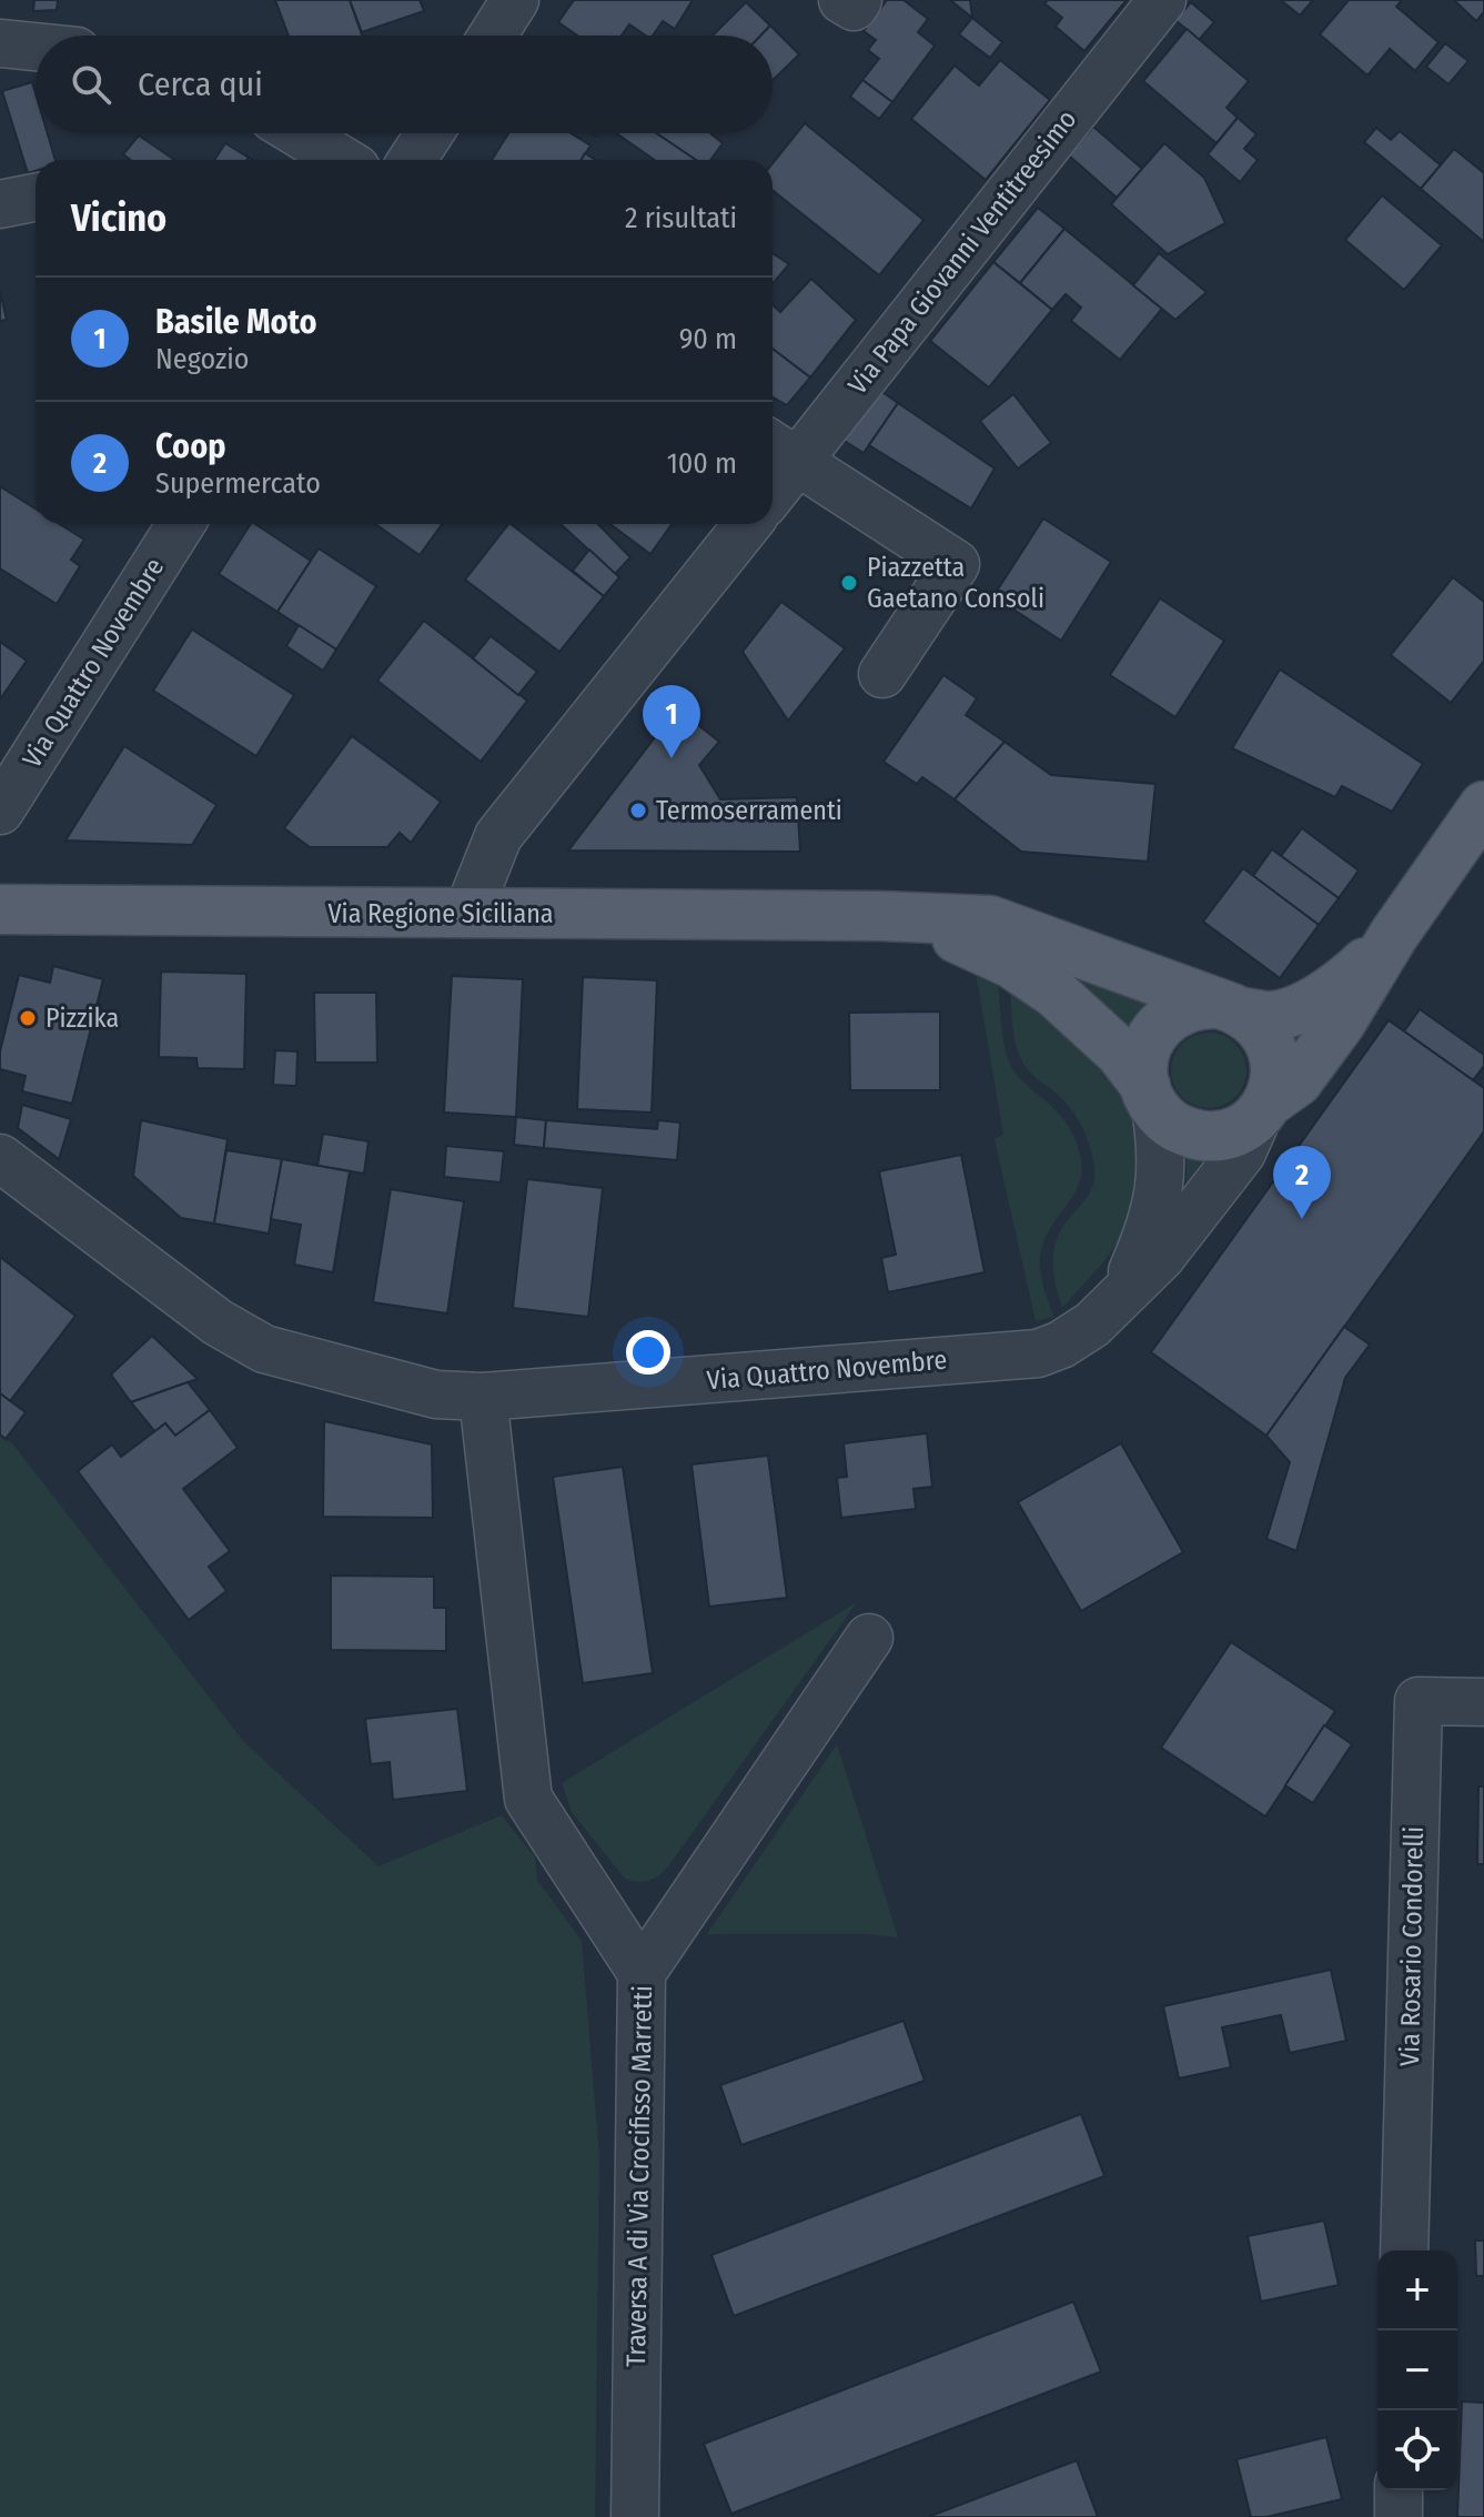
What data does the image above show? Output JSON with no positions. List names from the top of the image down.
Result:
{
  "streets": {
    "main road": ["Via Regione Siciliana"],
    "street": [
      "Via Papa Giovanni Ventitreesimo",
      "Via Quattro Novembre",
      "Via Rosario Condorelli",
      "Traversa A di Via Crocifisso Marretti"
    ]
  },
  "places": ["Piazzetta Gaetano Consoli", "Termoserramenti", "Pizzika"],
  "page": {
    "search": "Cerca qui",
    "heading": ["Vicino", "2 risultati"],
    "list": [
      {
        "mark": "1",
        "name": "Basile Moto",
        "note": "Negozio",
        "value": "90 m"
      },
      {
        "mark": "2",
        "name": "Coop",
        "note": "Supermercato",
        "value": "100 m"
      }
    ],
    "pins": ["1", "2"],
    "map_buttons": ["+", "−"]
  }
}
